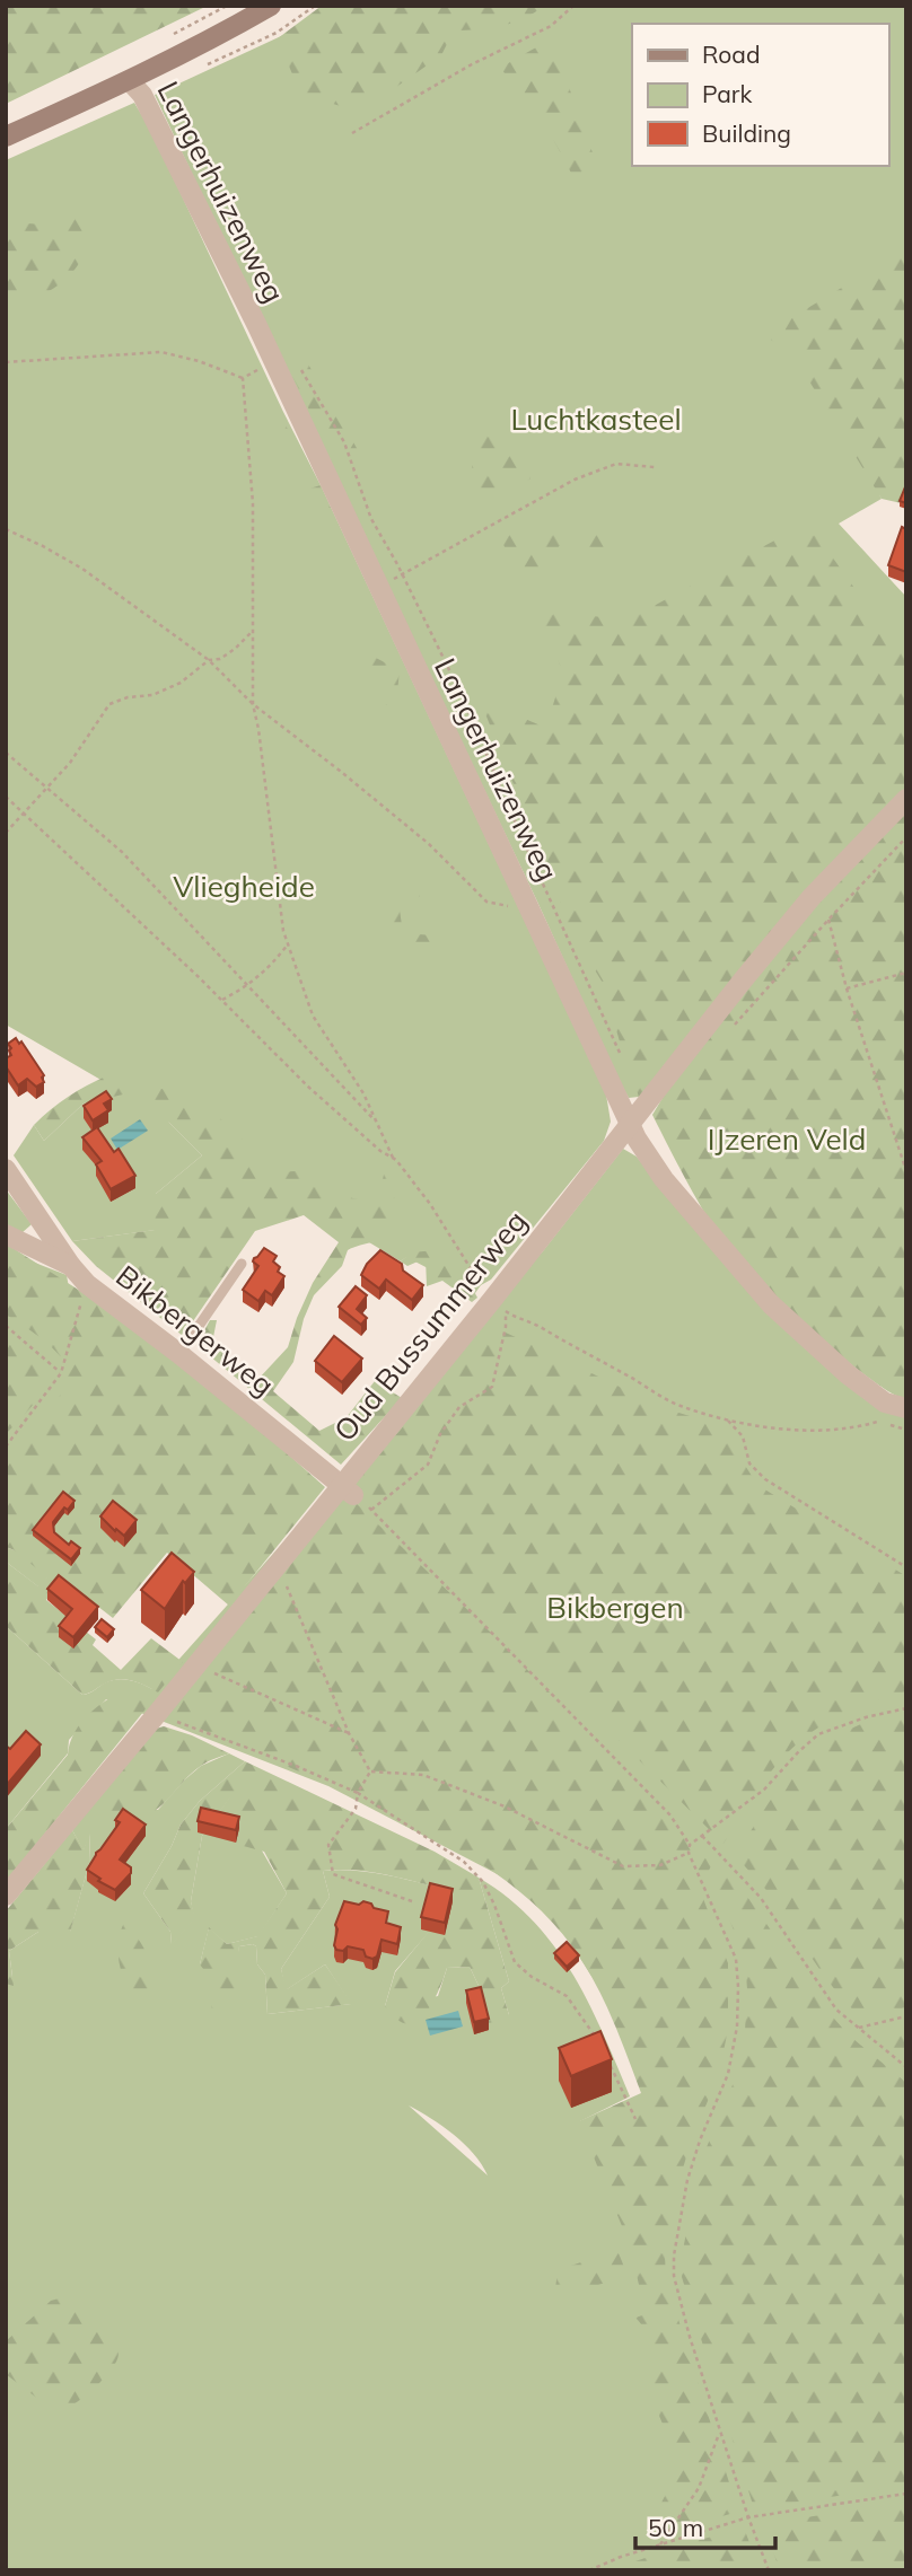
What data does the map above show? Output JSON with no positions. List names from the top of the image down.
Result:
{
  "streets": {
    "street": ["Langerhuizenweg", "Oud Bussummerweg", "Bikbergerweg"]
  },
  "crossings": [
    ["Langerhuizenweg", "Oud Bussummerweg"],
    ["Oud Bussummerweg", "Bikbergerweg"]
  ],
  "parks": [
    "Luchtkasteel",
    "Vliegheide",
    "IJzeren Veld",
    "Bikbergen"
  ],
  "legend": ["Road", "Park", "Building"],
  "scale_bar": "50 m"
}
